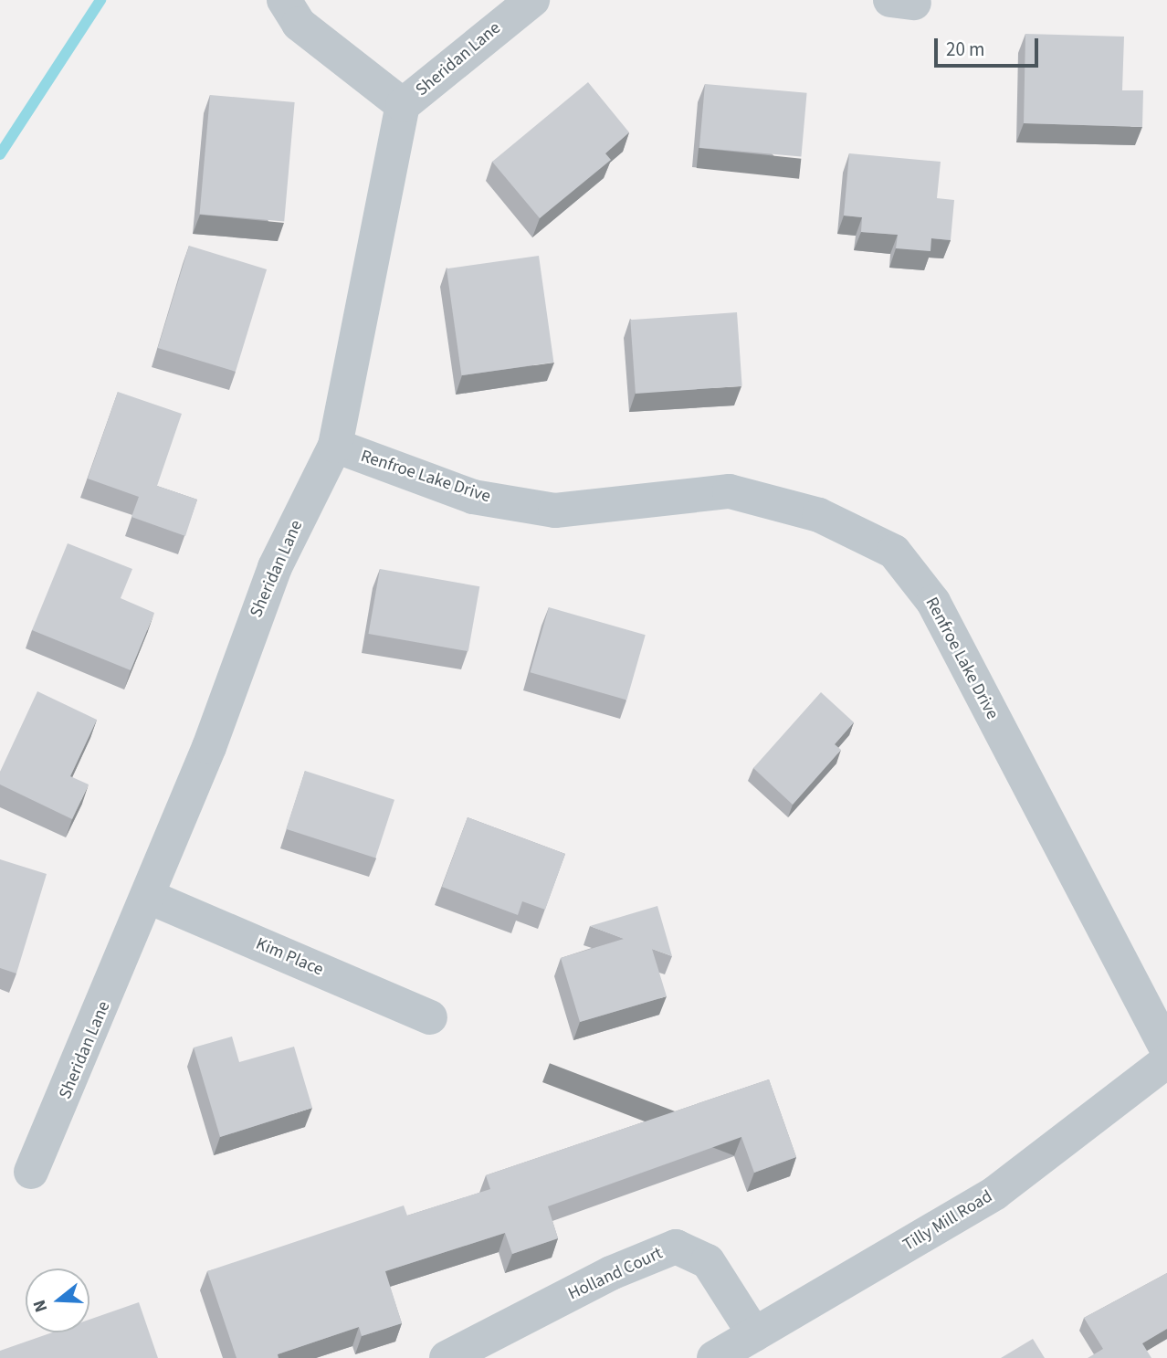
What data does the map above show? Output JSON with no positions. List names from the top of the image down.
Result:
{
  "streets": {
    "street": [
      "Sheridan Lane",
      "Renfroe Lake Drive",
      "Kim Place",
      "Tilly Mill Road",
      "Holland Court"
    ]
  },
  "crossings": [
    ["Sheridan Lane", "Renfroe Lake Drive"],
    ["Sheridan Lane", "Kim Place"],
    ["Tilly Mill Road", "Holland Court"]
  ],
  "scale_bar": "20 m",
  "north": "left"
}
